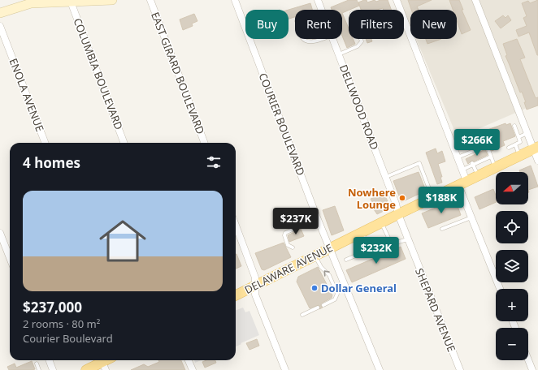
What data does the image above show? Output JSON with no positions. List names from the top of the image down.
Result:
{
  "streets": {
    "main road": ["DELAWARE AVENUE"],
    "street": [
      "EAST GIRARD BOULEVARD",
      "COLUMBIA BOULEVARD",
      "ENOLA AVENUE",
      "DELLWOOD ROAD",
      "COURIER BOULEVARD",
      "SHEPARD AVENUE"
    ]
  },
  "crossings": [
    ["DELLWOOD ROAD", "DELAWARE AVENUE"],
    ["DELLWOOD ROAD", "SHEPARD AVENUE"],
    ["COURIER BOULEVARD", "DELAWARE AVENUE"],
    ["DELAWARE AVENUE", "SHEPARD AVENUE"]
  ],
  "places": ["Nowhere Lounge", "Dollar General"],
  "north": "left",
  "page": {
    "chip": [
      "Buy",
      "Rent",
      "Filters",
      "New"
    ],
    "price": [
      "$266K",
      "$188K",
      "$237K",
      "$232K"
    ],
    "heading": "4 homes",
    "map_buttons": ["+", "−"],
    "list": [
      {
        "name": "$237,000",
        "note": "2 rooms · 80 m² · Courier Boulevard"
      }
    ]
  }
}
